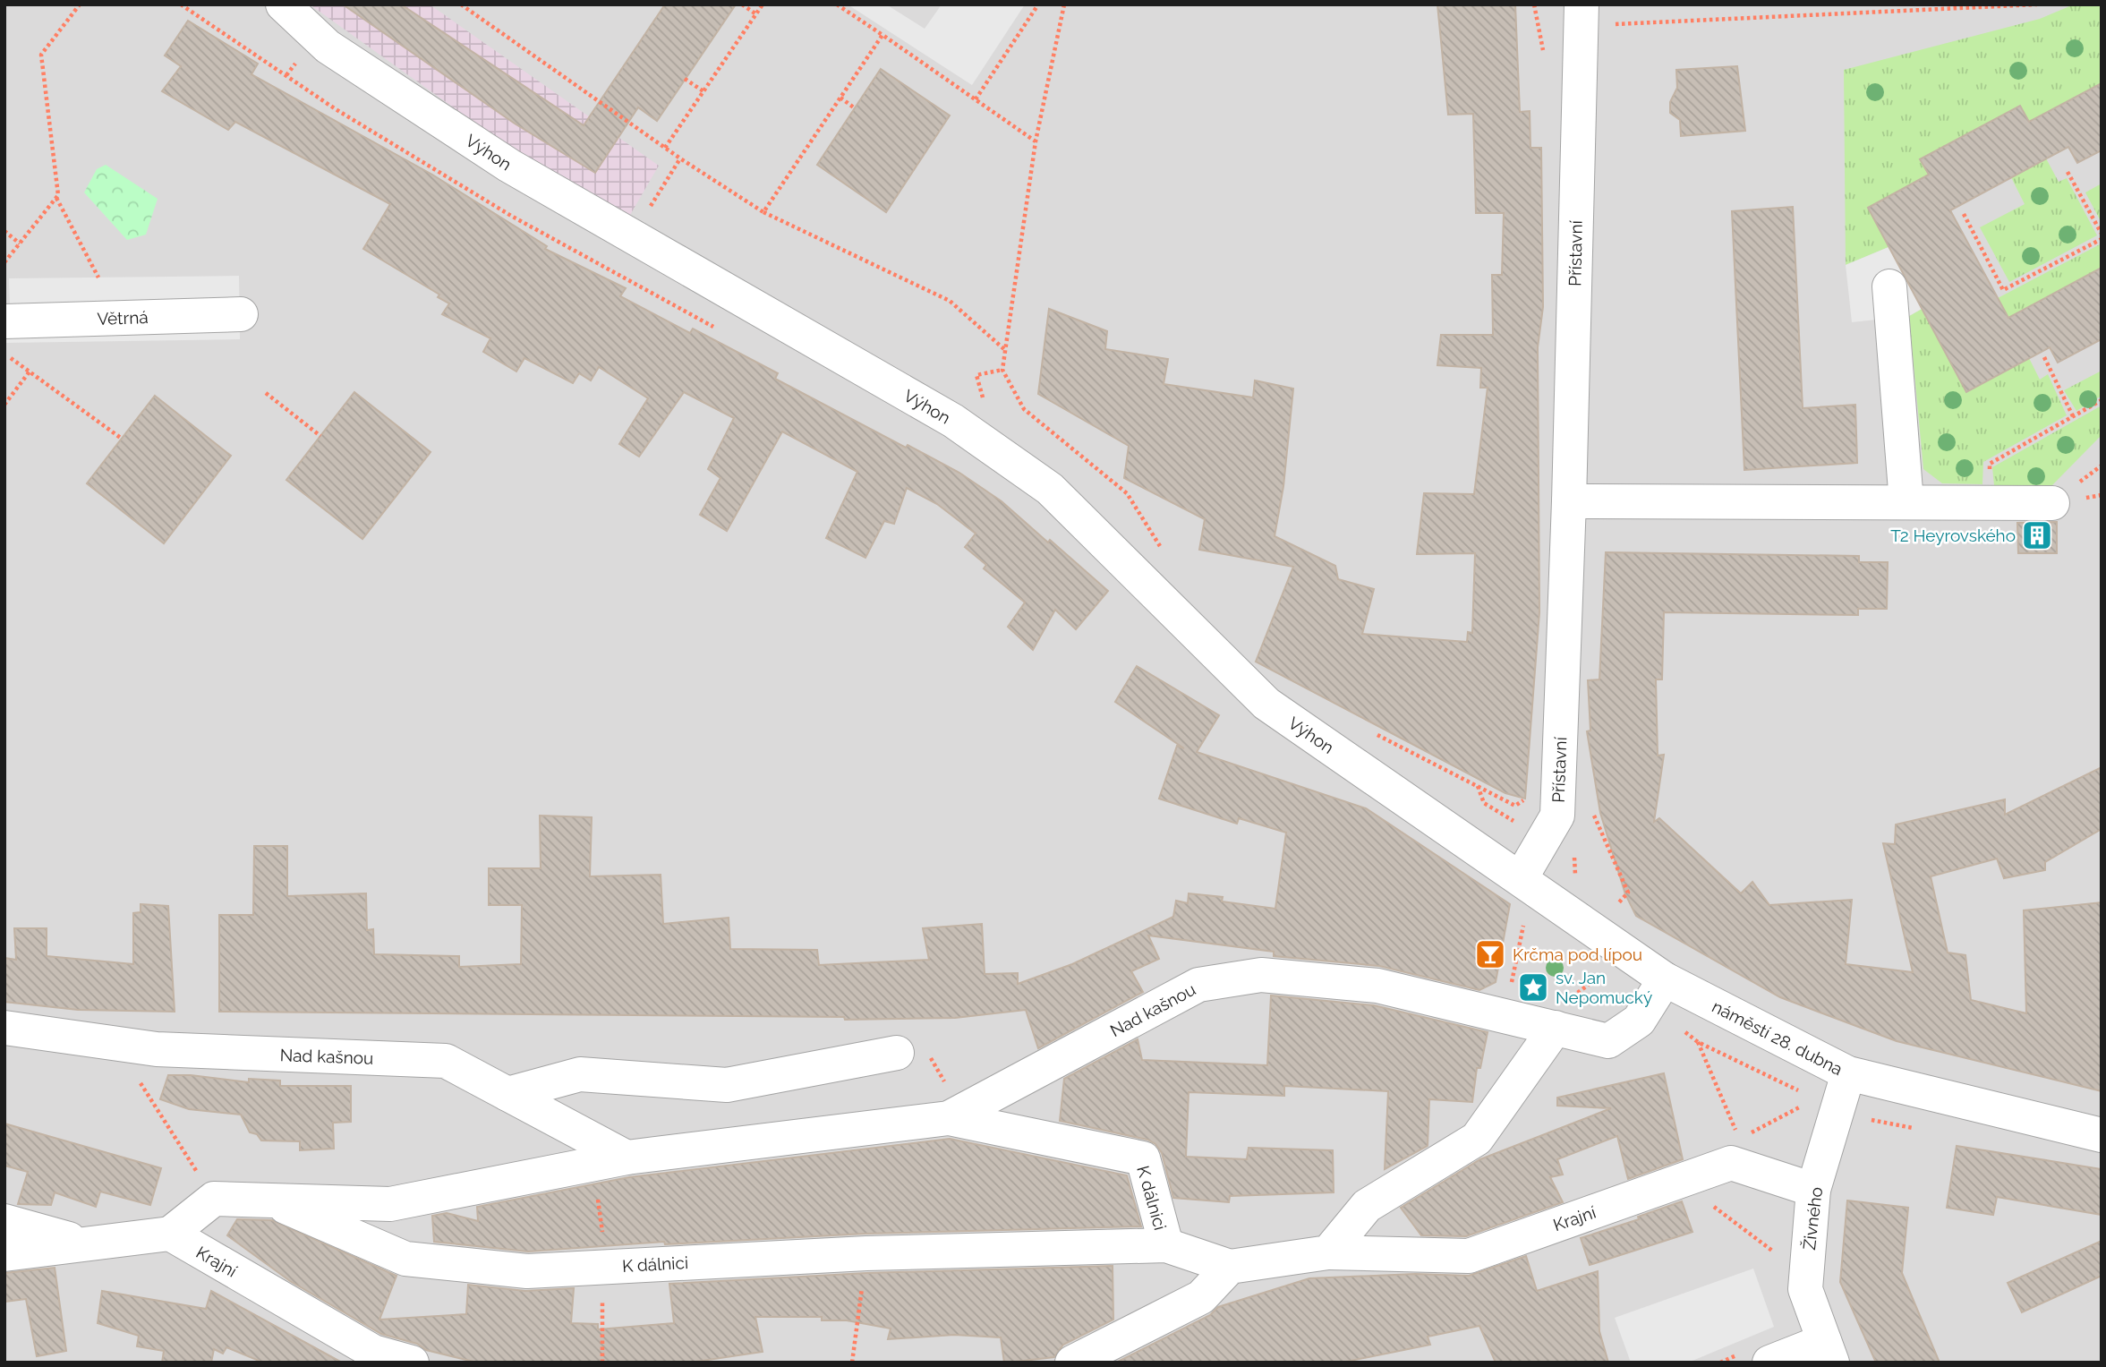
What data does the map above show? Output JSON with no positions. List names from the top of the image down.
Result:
{
  "streets": {
    "street": [
      "Výhon",
      "Přístavní",
      "Větrná",
      "Nad kašnou",
      "náměstí 28. dubna",
      "K dálnici",
      "Krajní",
      "Živného"
    ]
  },
  "crossings": [
    ["Výhon", "Přístavní"],
    ["Výhon", "náměstí 28. dubna"],
    ["Přístavní", "náměstí 28. dubna"],
    ["Nad kašnou", "náměstí 28. dubna"],
    ["Nad kašnou", "K dálnici"],
    ["náměstí 28. dubna", "Živného"],
    ["K dálnici", "Krajní"],
    ["Krajní", "Živného"]
  ],
  "places": {
    "building": ["T2 Heyrovského"],
    "bar": ["Krčma pod lípou"],
    "place": ["sv. Jan Nepomucký"]
  }
}
